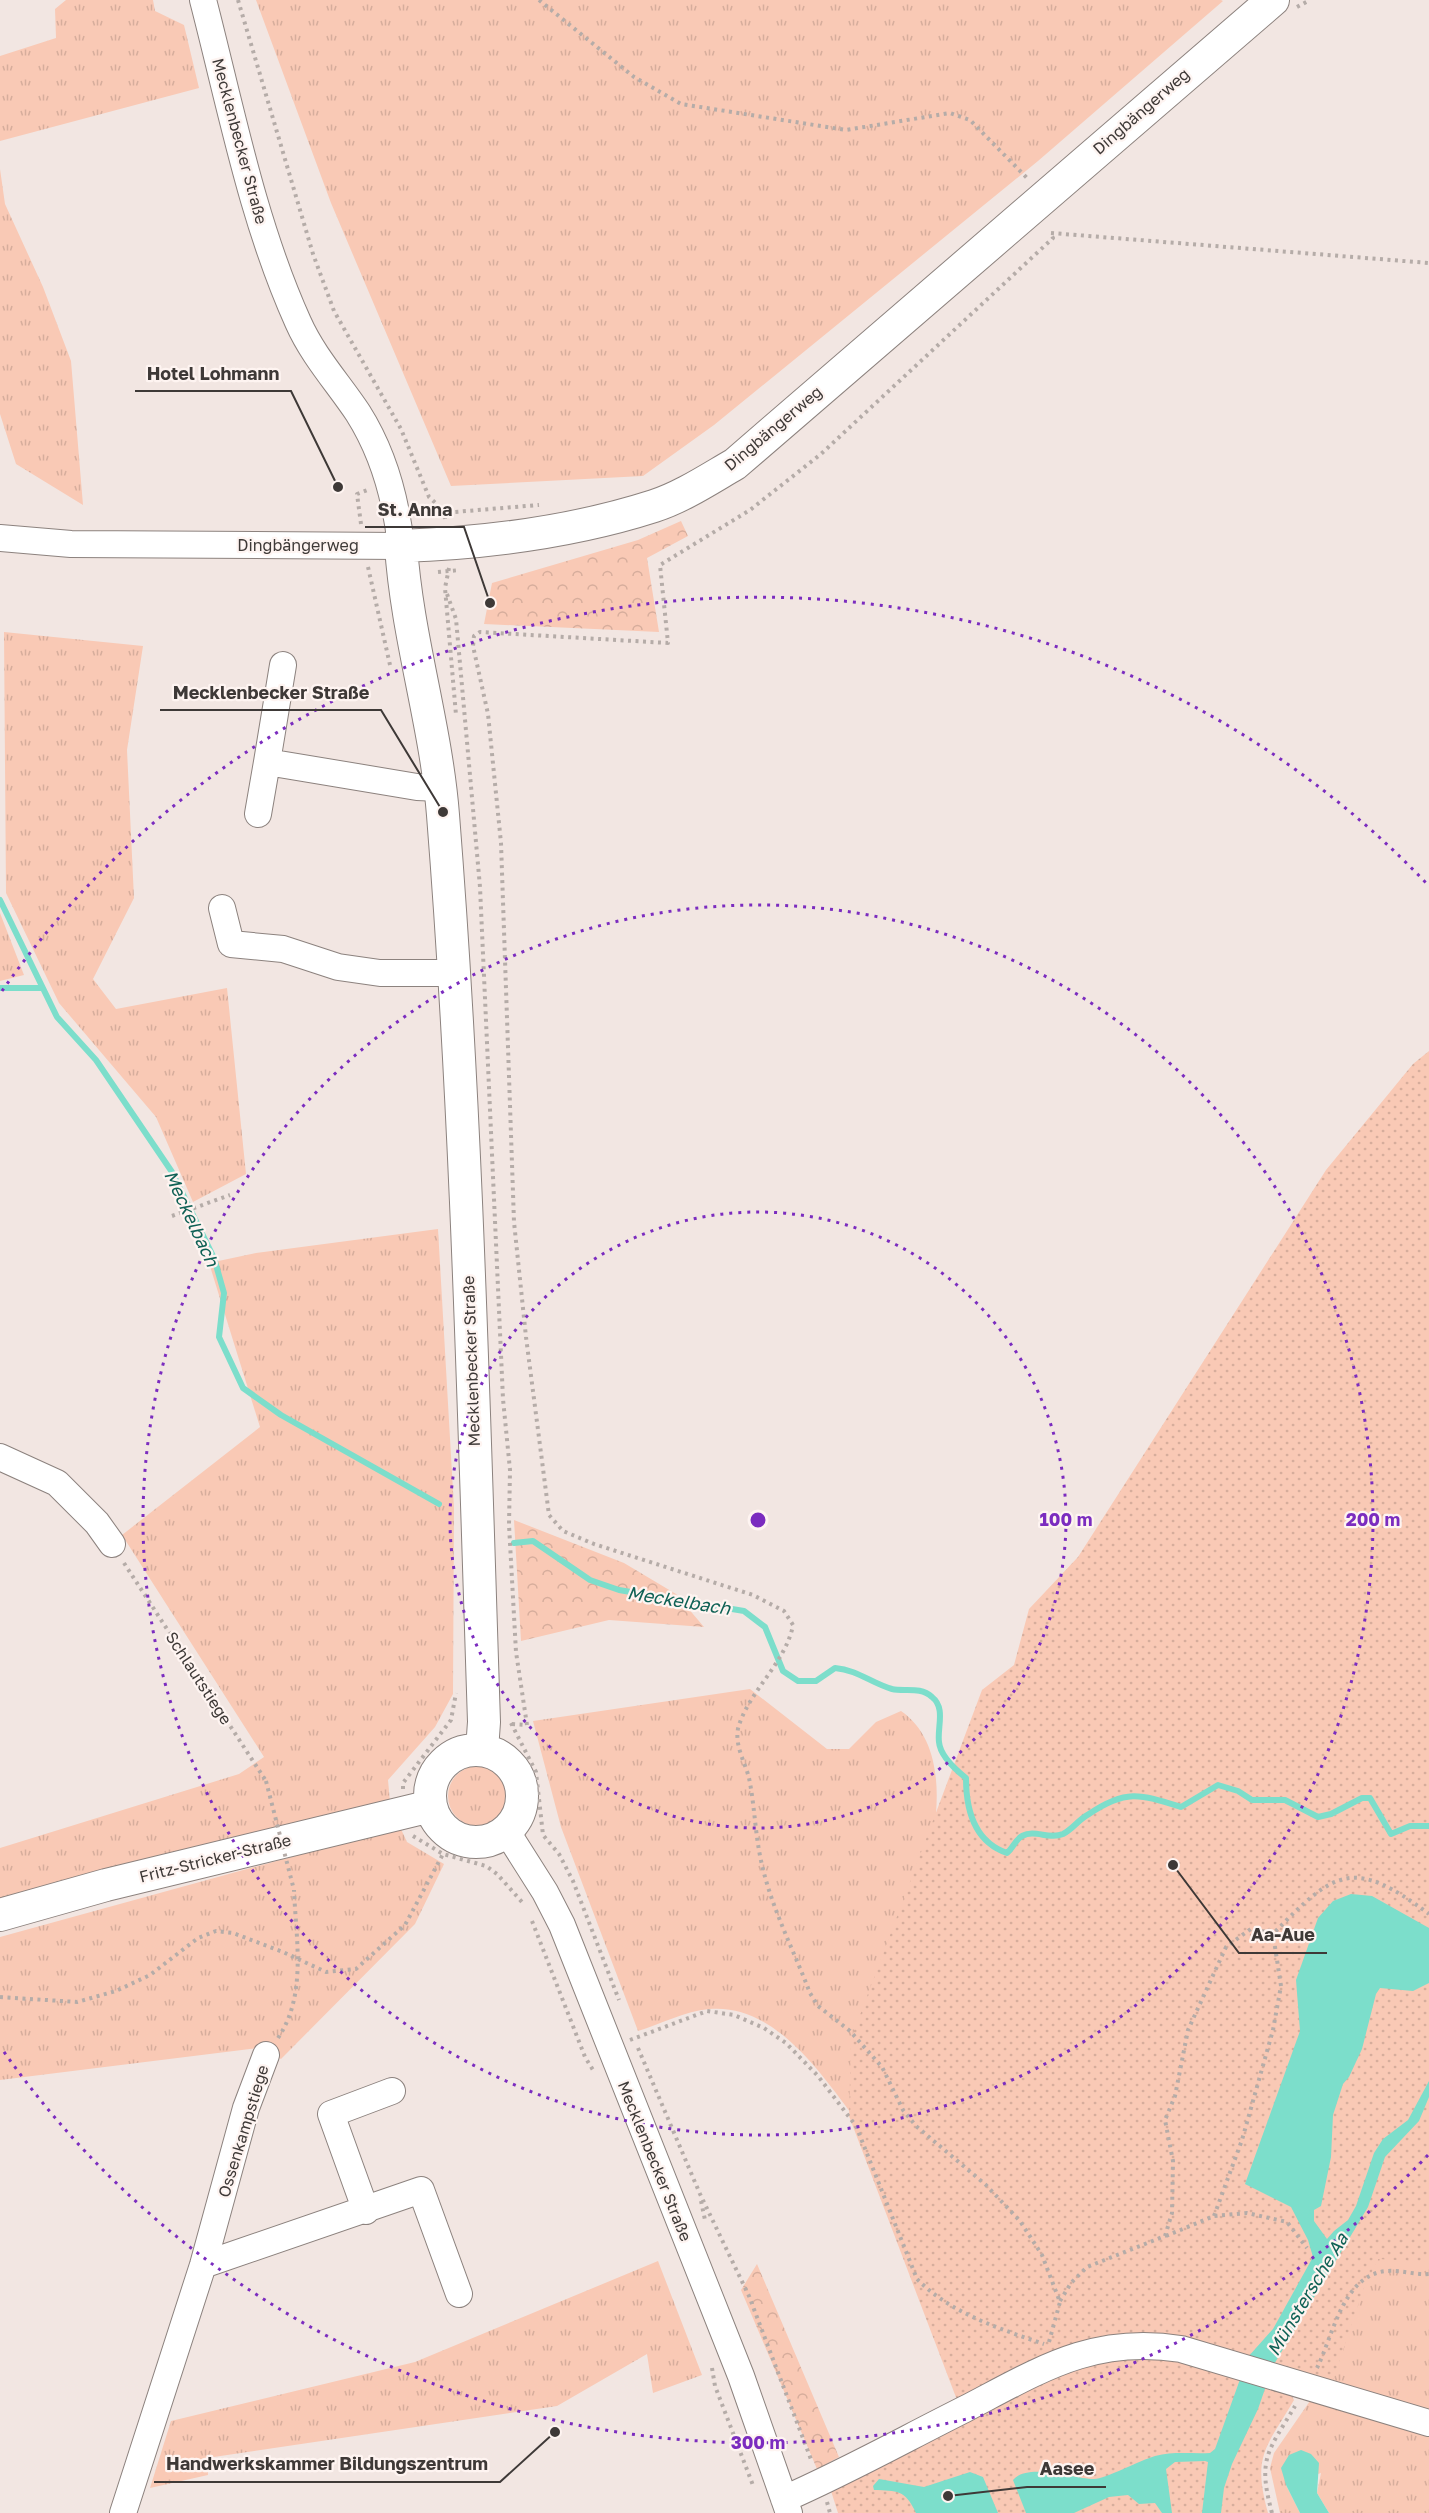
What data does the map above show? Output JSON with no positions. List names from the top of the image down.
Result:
{
  "streets": {
    "main road": ["Dingbängerweg", "Mecklenbecker Straße", "Fritz-Stricker-Straße"],
    "street": ["Ossenkampstiege"],
    "path": ["Schlautstiege"]
  },
  "crossings": [
    ["Dingbängerweg", "Mecklenbecker Straße"],
    ["Mecklenbecker Straße", "Fritz-Stricker-Straße"],
    ["Schlautstiege", "Ossenkampstiege"]
  ],
  "water": ["Meckelbach", "Münstersche Aa"],
  "places": [
    "Hotel Lohmann",
    "St. Anna",
    "Mecklenbecker Straße",
    "Aa-Aue",
    "Handwerkskammer Bildungszentrum",
    "Aasee"
  ],
  "rings": ["100 m", "200 m", "300 m"]
}
